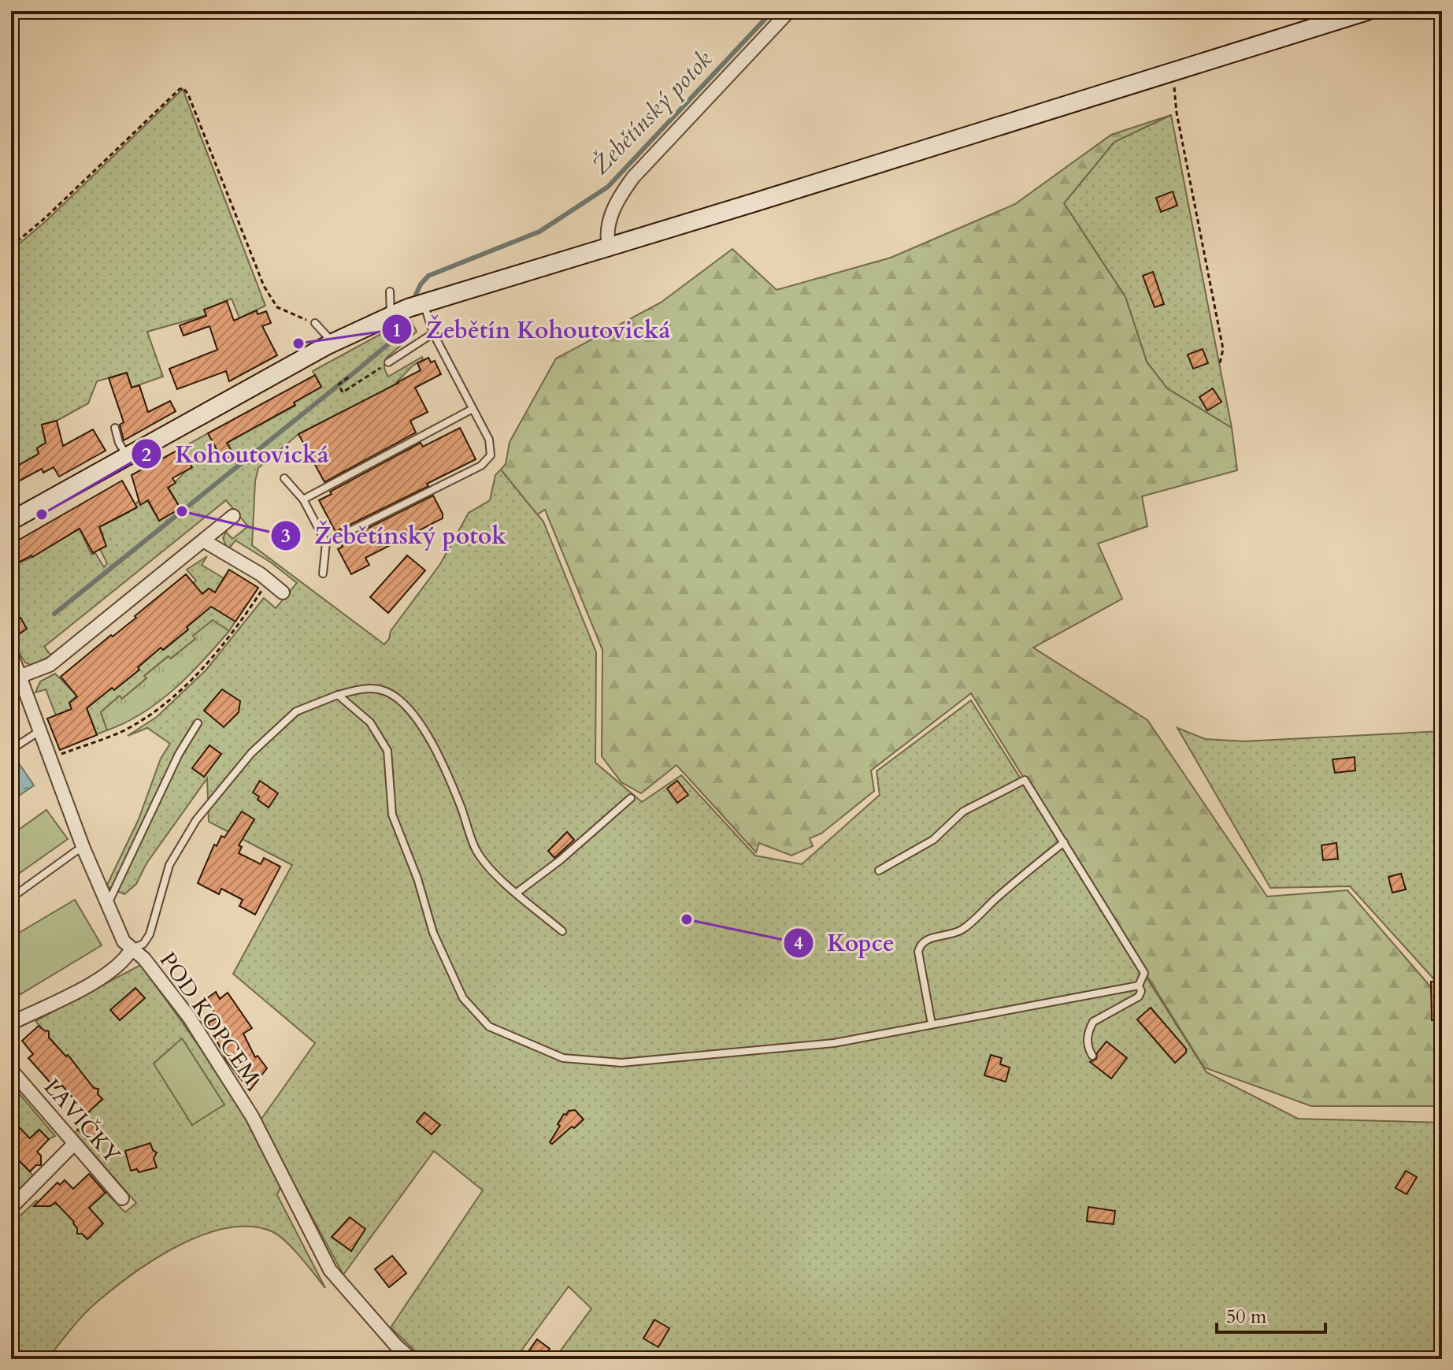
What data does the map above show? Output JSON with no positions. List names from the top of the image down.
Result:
{
  "streets": {
    "street": ["POD KOPCEM", "LAVIČKY"]
  },
  "water": ["Žebětínský potok"],
  "places": [
    "Žebětín Kohoutovická",
    "Žebětínský potok",
    "Kohoutovická",
    "Kopce"
  ],
  "scale_bar": "50 m"
}
